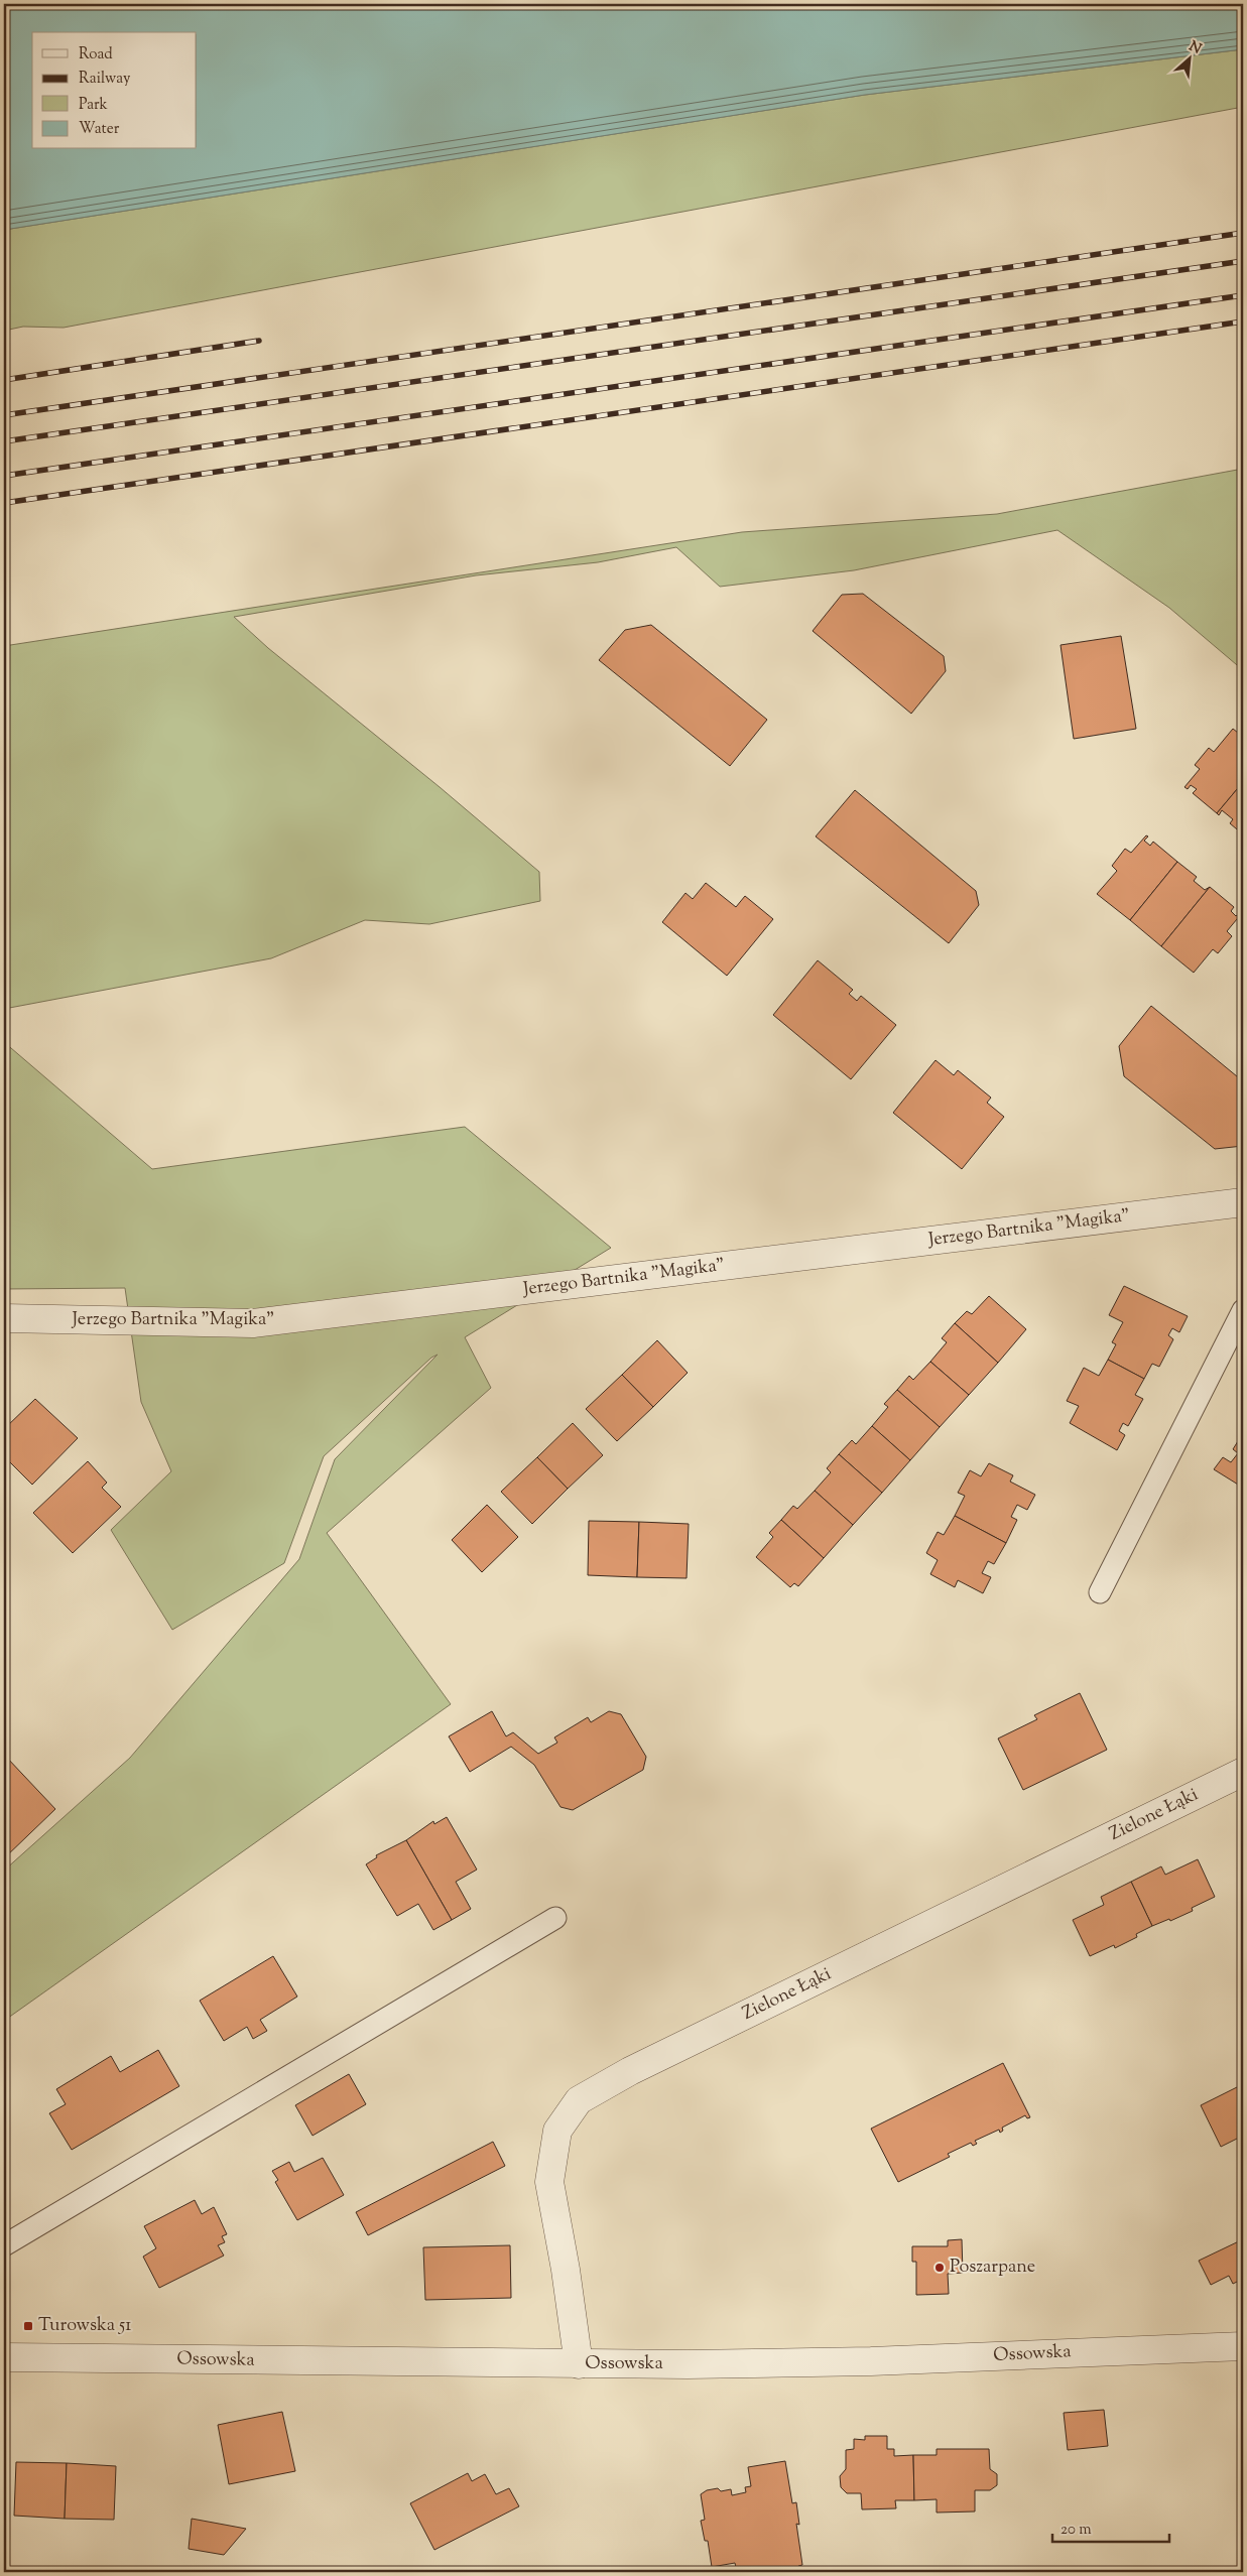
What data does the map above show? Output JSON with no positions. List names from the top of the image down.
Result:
{
  "streets": {
    "street": ["Jerzego Bartnika \"Magika\"", "Zielone Łąki", "Ossowska"]
  },
  "crossings": [
    ["Zielone Łąki", "Ossowska"]
  ],
  "places": {
    "other": ["Poszarpane"],
    "transit": ["Turowska 51"]
  },
  "legend": [
    "Road",
    "Railway",
    "Park",
    "Water"
  ],
  "scale_bar": "20 m",
  "north": "top right"
}
